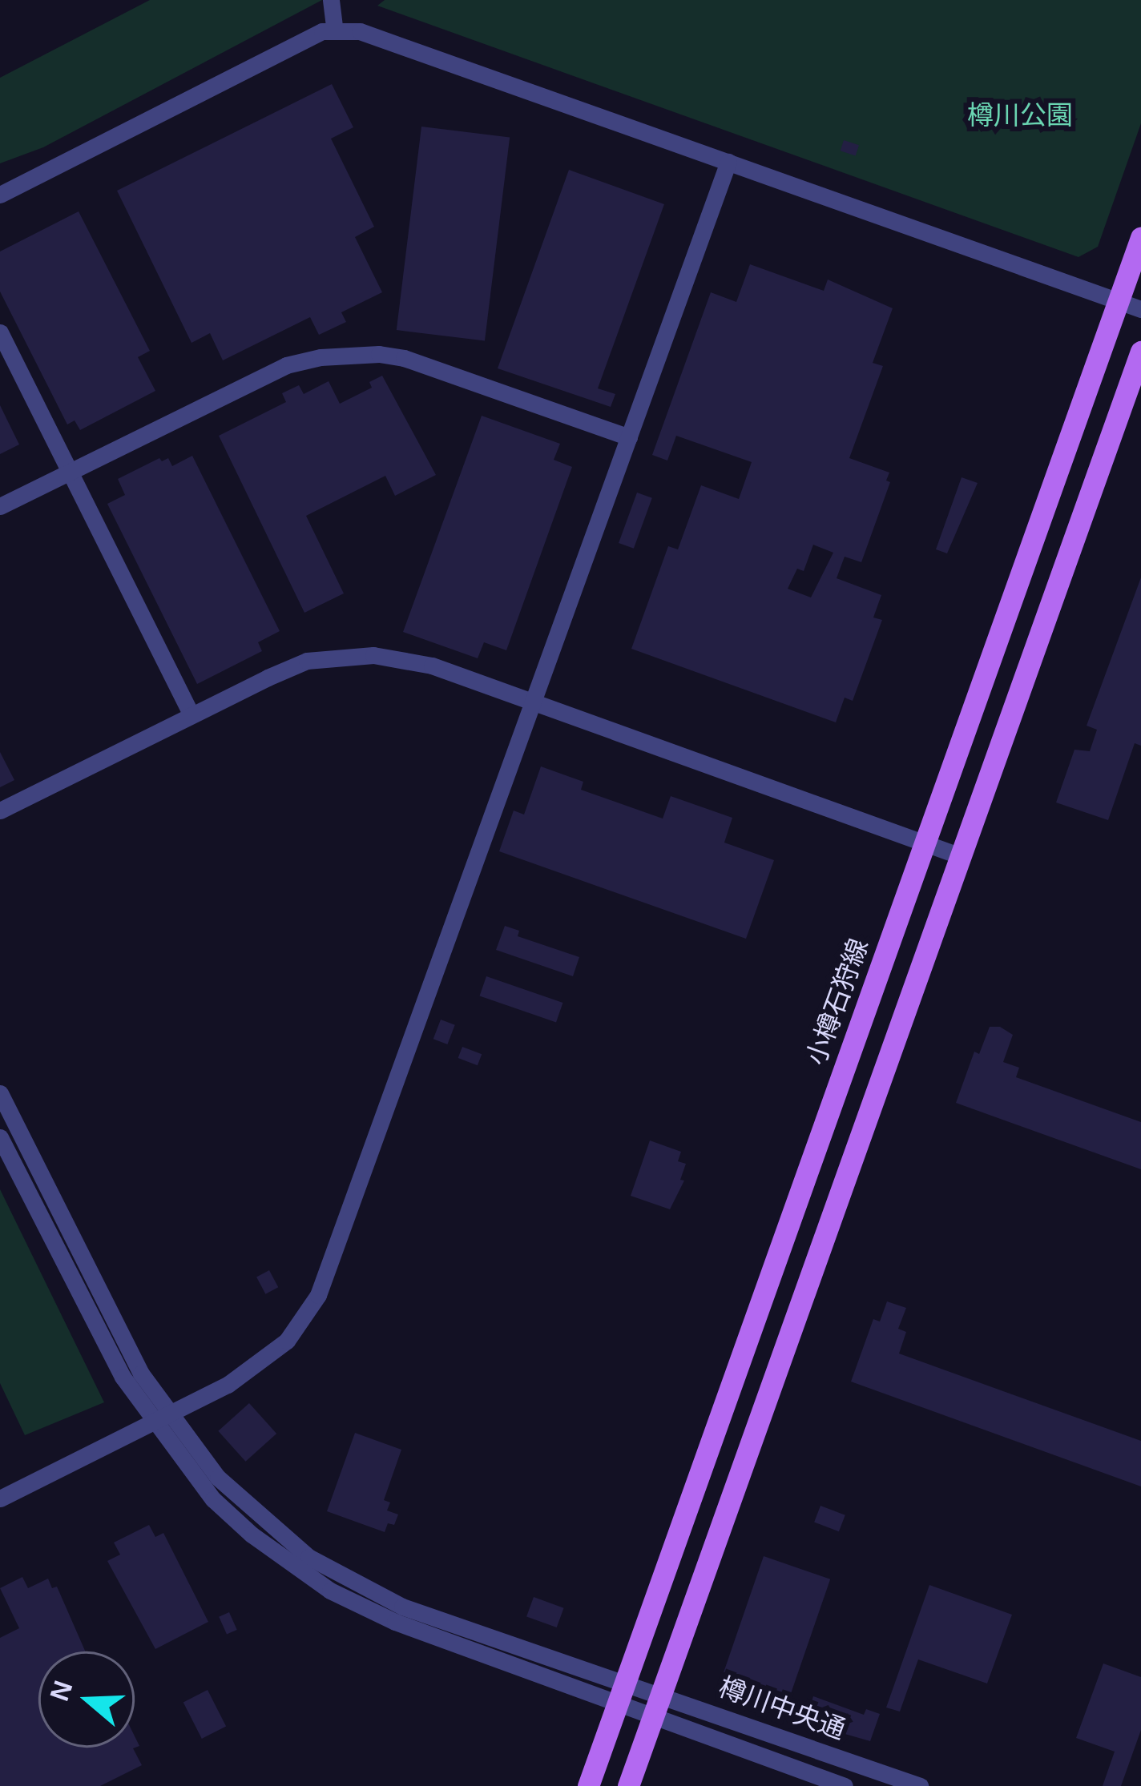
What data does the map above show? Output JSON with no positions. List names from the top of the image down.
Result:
{
  "streets": {
    "main road": ["小樽石狩線"],
    "street": ["樽川中央通"]
  },
  "crossings": [
    ["小樽石狩線", "樽川中央通"]
  ],
  "parks": ["樽川公園"],
  "north": "left"
}
